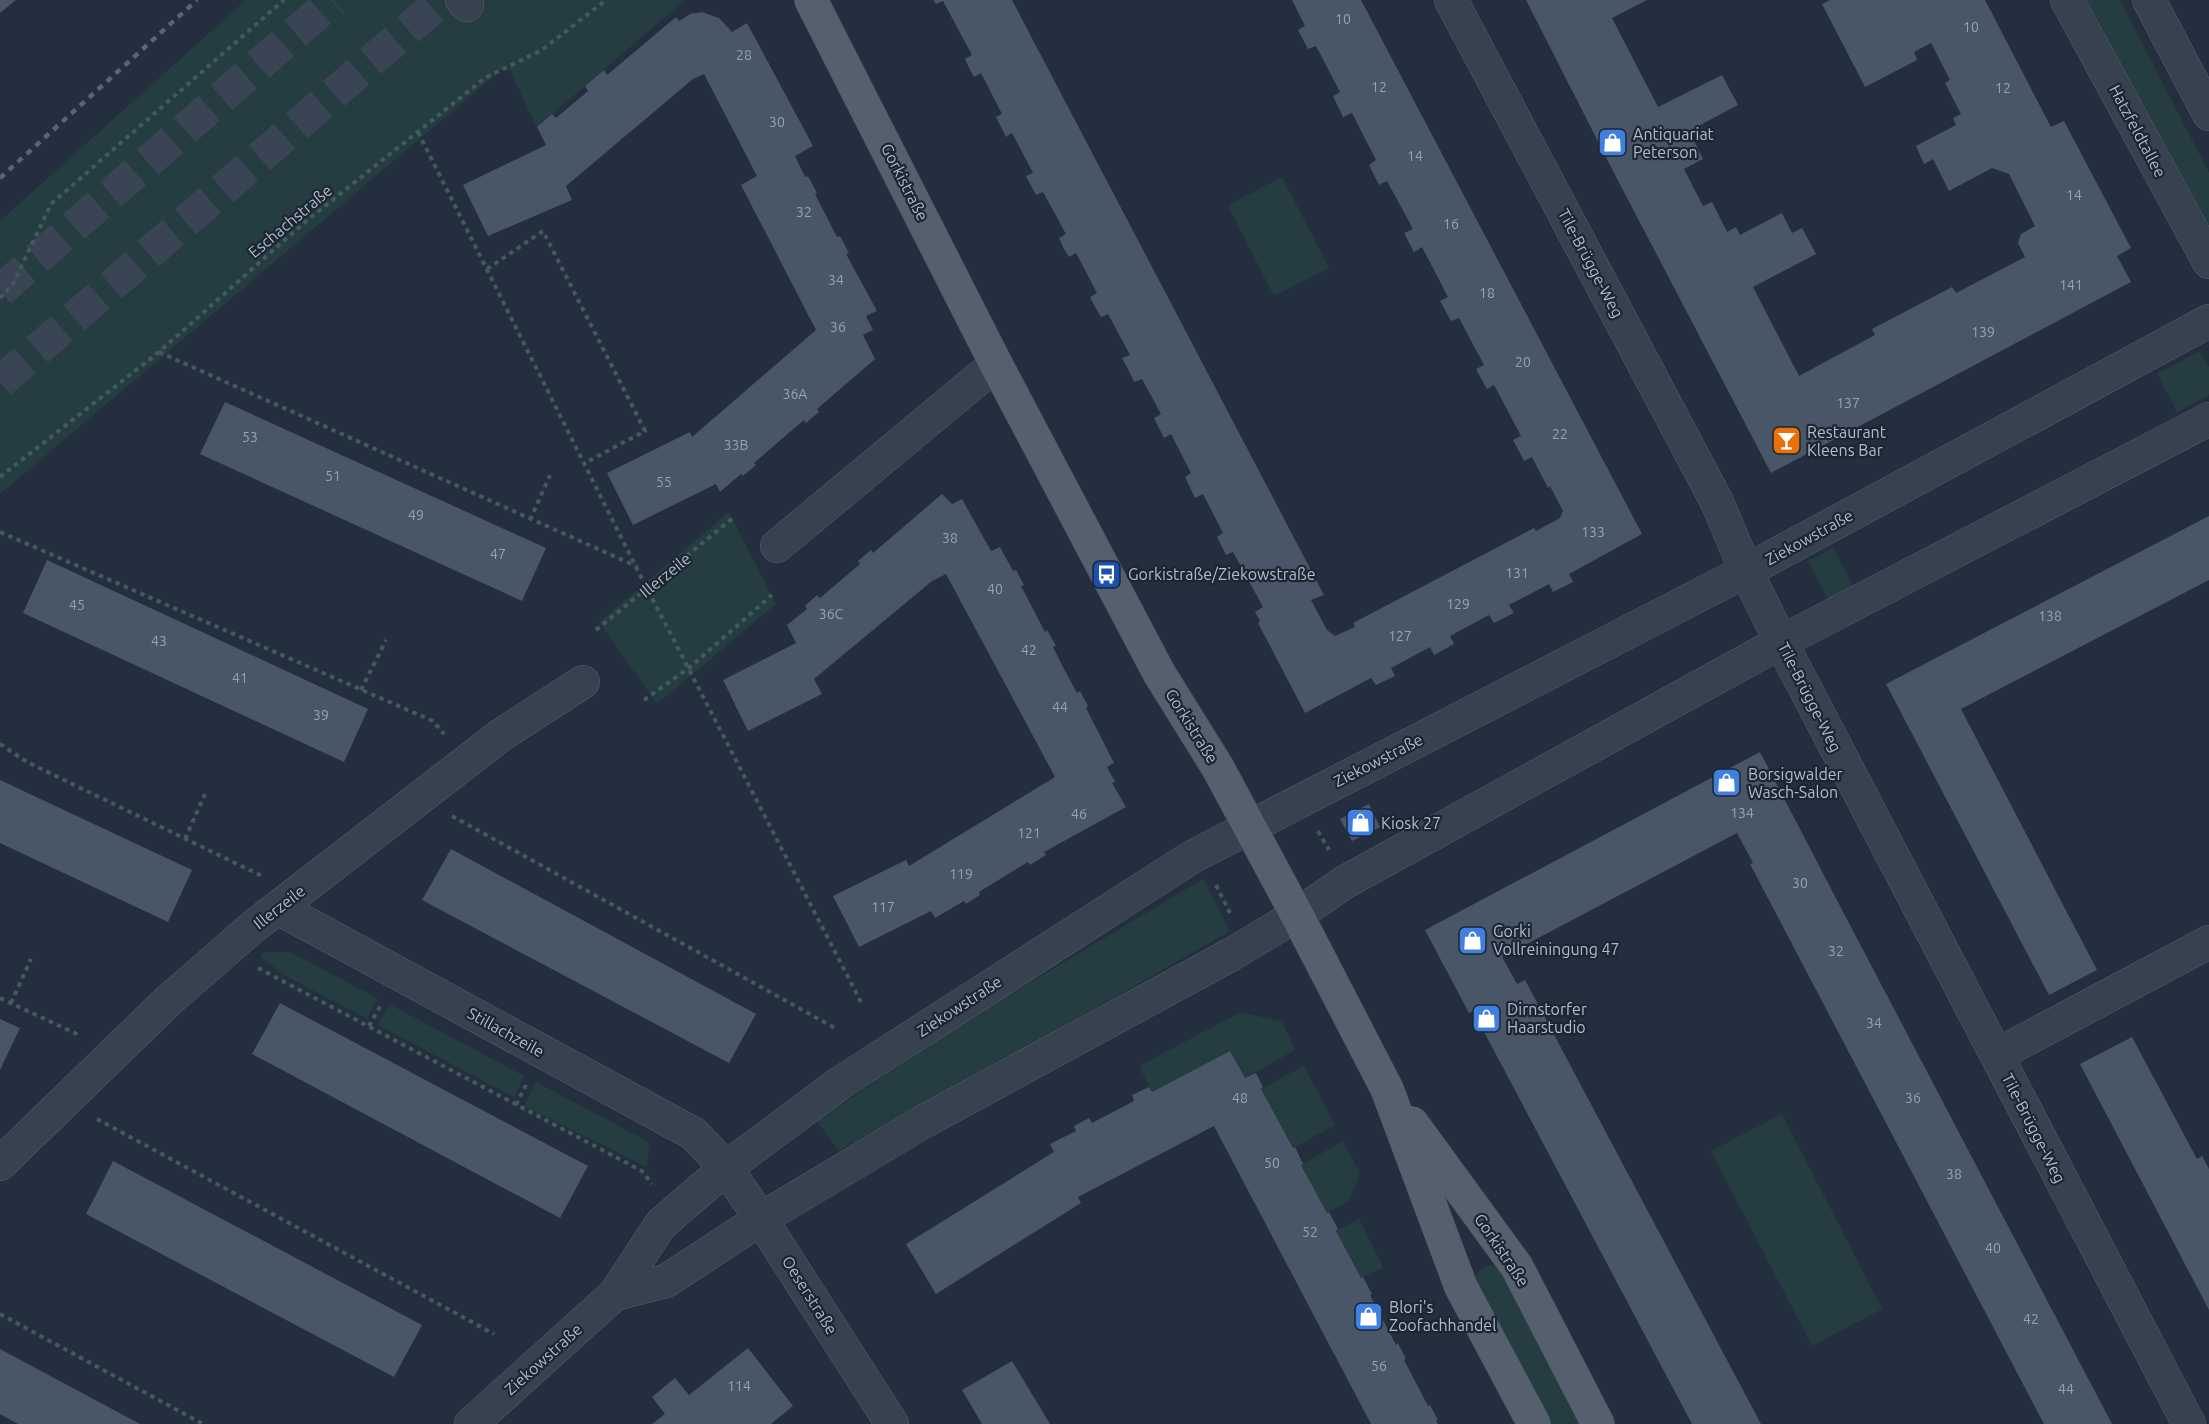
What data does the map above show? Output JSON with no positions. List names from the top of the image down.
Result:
{
  "streets": {
    "main road": ["Gorkistraße"],
    "street": [
      "Hatzfeldtallee",
      "Tile-Brügge-Weg",
      "Ziekowstraße",
      "Illerzeile",
      "Stillachzeile",
      "Oeserstraße"
    ],
    "path": ["Eschachstraße"]
  },
  "crossings": [
    ["Gorkistraße", "Ziekowstraße"],
    ["Tile-Brügge-Weg", "Ziekowstraße"],
    ["Ziekowstraße", "Stillachzeile"],
    ["Ziekowstraße", "Oeserstraße"],
    ["Illerzeile", "Stillachzeile"],
    ["Stillachzeile", "Oeserstraße"]
  ],
  "places": {
    "shop": [
      "Antiquariat Peterson",
      "Borsigwalder Wasch-Salon",
      "Kiosk 27",
      "Gorki Vollreiningung 47",
      "Dirnstorfer Haarstudio",
      "Blori's Zoofachhandel"
    ],
    "bar": ["Restaurant Kleens Bar"],
    "bus stop": ["Gorkistraße/Ziekowstraße"]
  },
  "house_numbers": [
    "10",
    "10",
    "28",
    "12",
    "12",
    "30",
    "14",
    "14",
    "32",
    "16",
    "34",
    "141",
    "18",
    "36",
    "139",
    "20",
    "36A",
    "137",
    "22",
    "53",
    "33B",
    "51",
    "55",
    "49",
    "133",
    "38",
    "47",
    "131",
    "40",
    "129",
    "45",
    "36C",
    "138",
    "127",
    "43",
    "42",
    "41",
    "44",
    "39",
    "134",
    "46",
    "121",
    "119",
    "30",
    "117",
    "32",
    "34",
    "48",
    "36",
    "50",
    "38",
    "52",
    "40",
    "42",
    "56",
    "114",
    "44"
  ]
}
